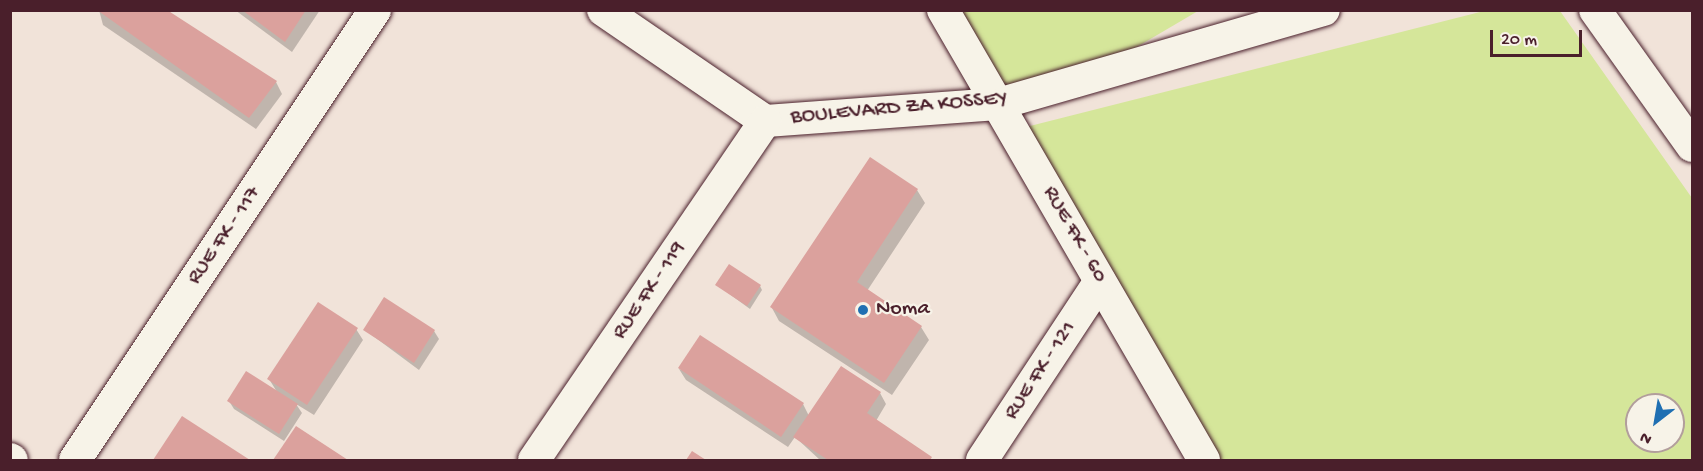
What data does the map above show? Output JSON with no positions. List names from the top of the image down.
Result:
{
  "streets": {
    "street": [
      "BOULEVARD ZA KOSSEY",
      "RUE FK - 60",
      "RUE FK - 117",
      "RUE FK - 119",
      "RUE FK - 121"
    ]
  },
  "crossings": [
    ["BOULEVARD ZA KOSSEY", "RUE FK - 60"],
    ["BOULEVARD ZA KOSSEY", "RUE FK - 119"],
    ["RUE FK - 60", "RUE FK - 121"]
  ],
  "places": ["Noma"],
  "scale_bar": "20 m",
  "north": "bottom left"
}
